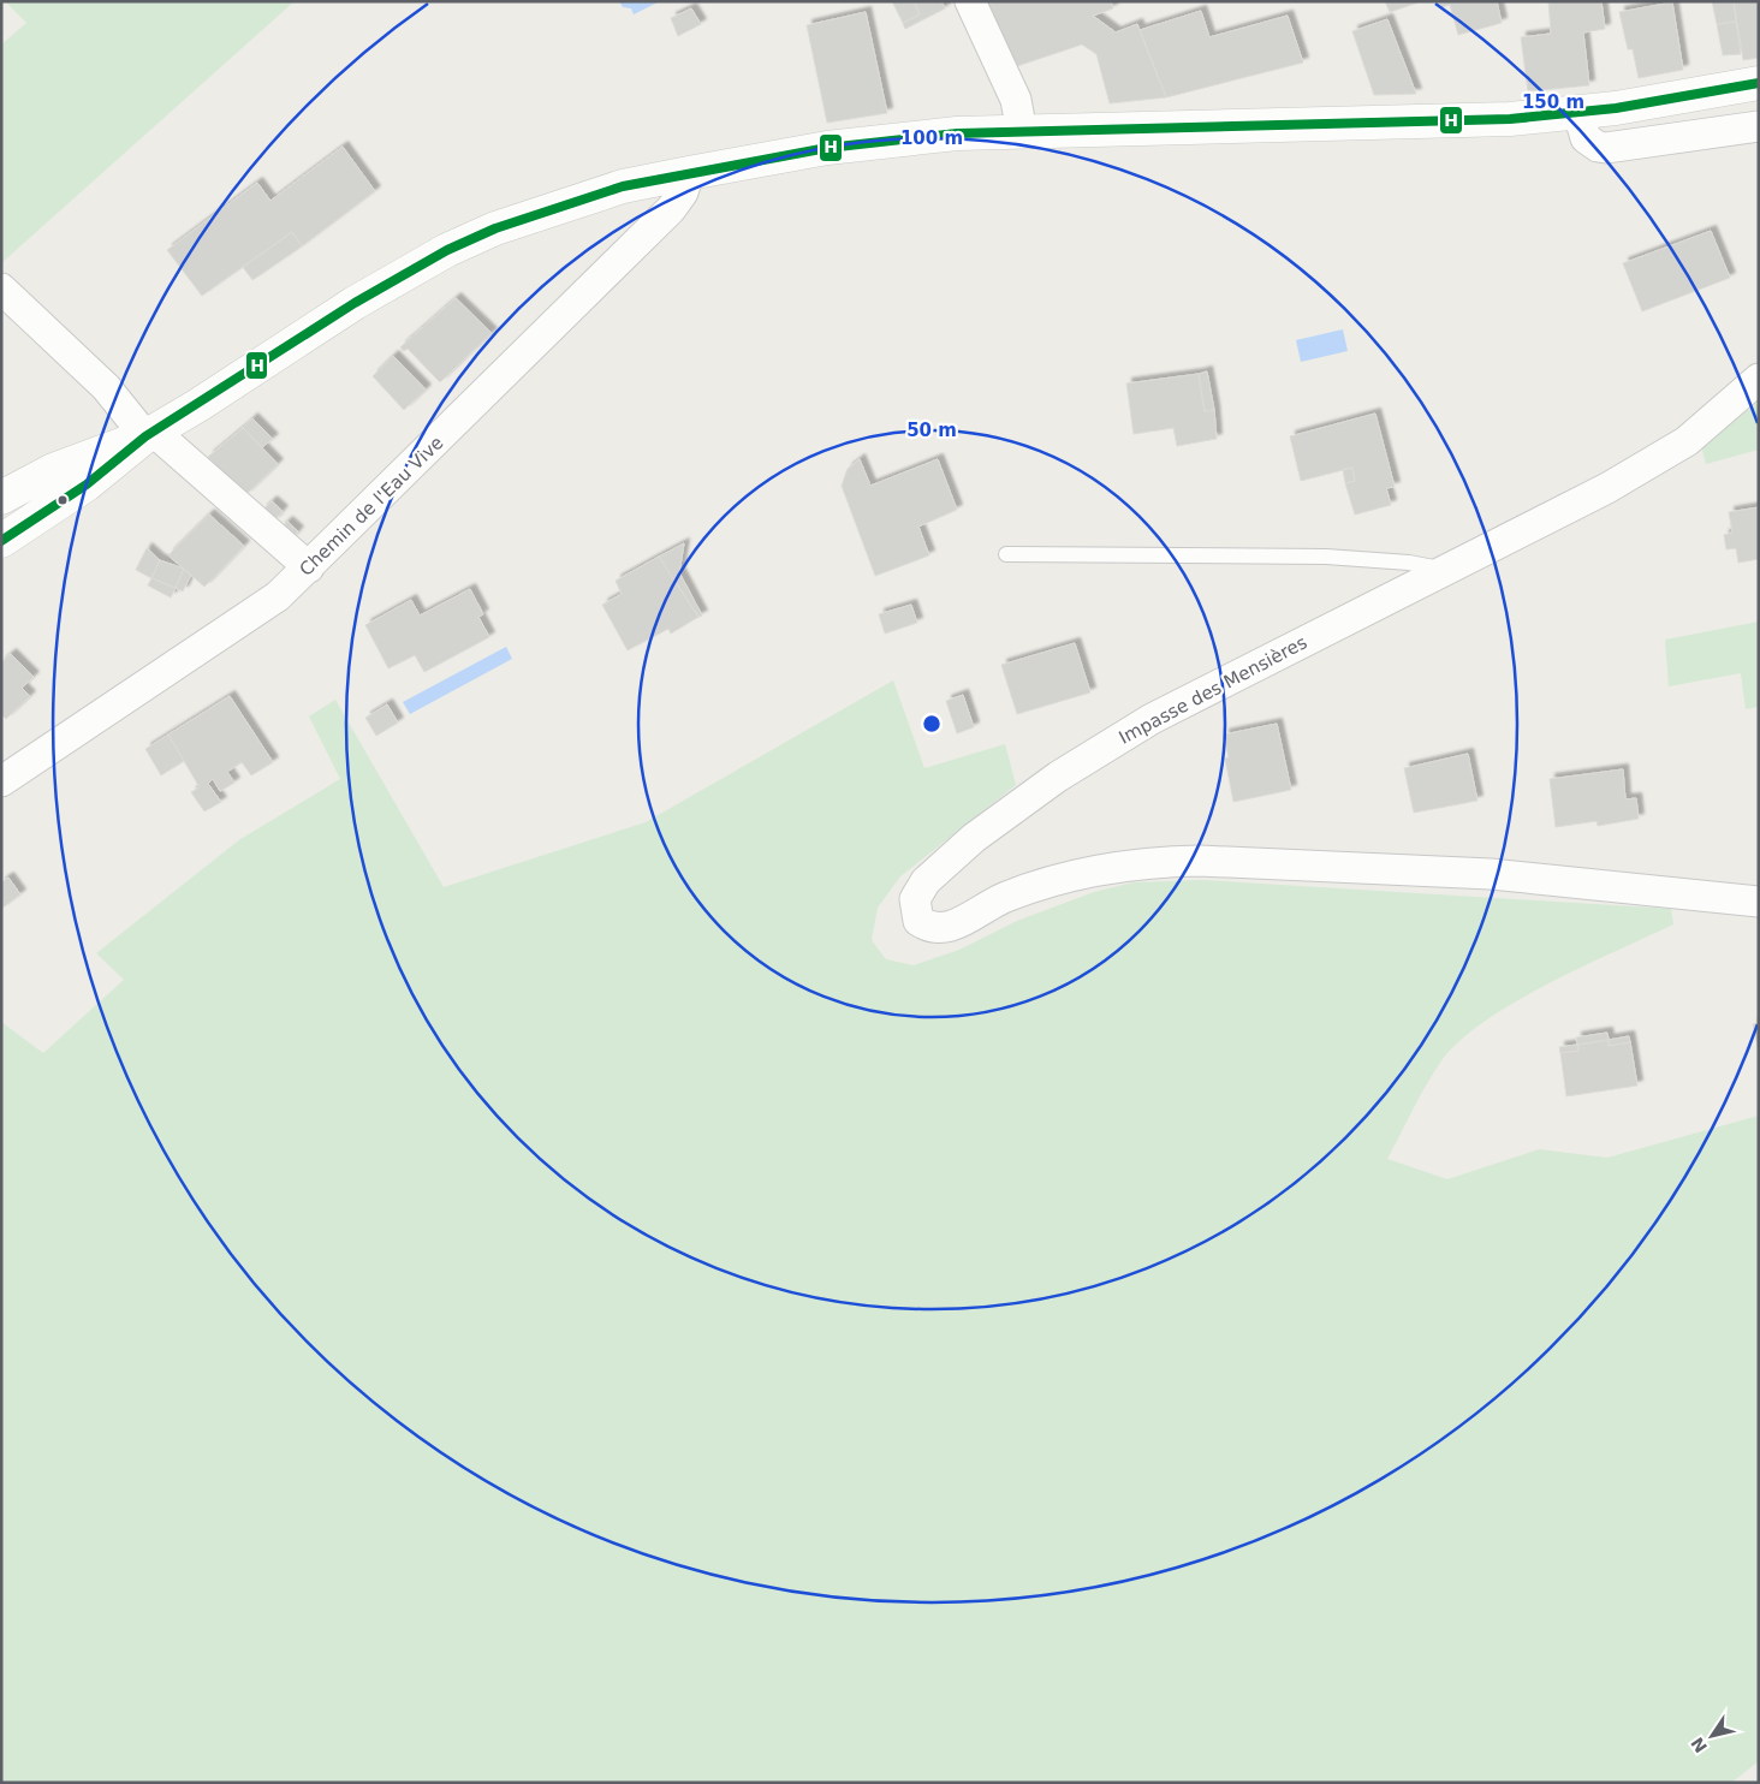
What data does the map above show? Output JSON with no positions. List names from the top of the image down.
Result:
{
  "streets": {
    "street": ["Chemin de l'Eau Vive", "Impasse des Mensières"]
  },
  "lines": ["transit line H"],
  "north": "bottom left",
  "rings": ["150 m", "100 m", "50 m"]
}
